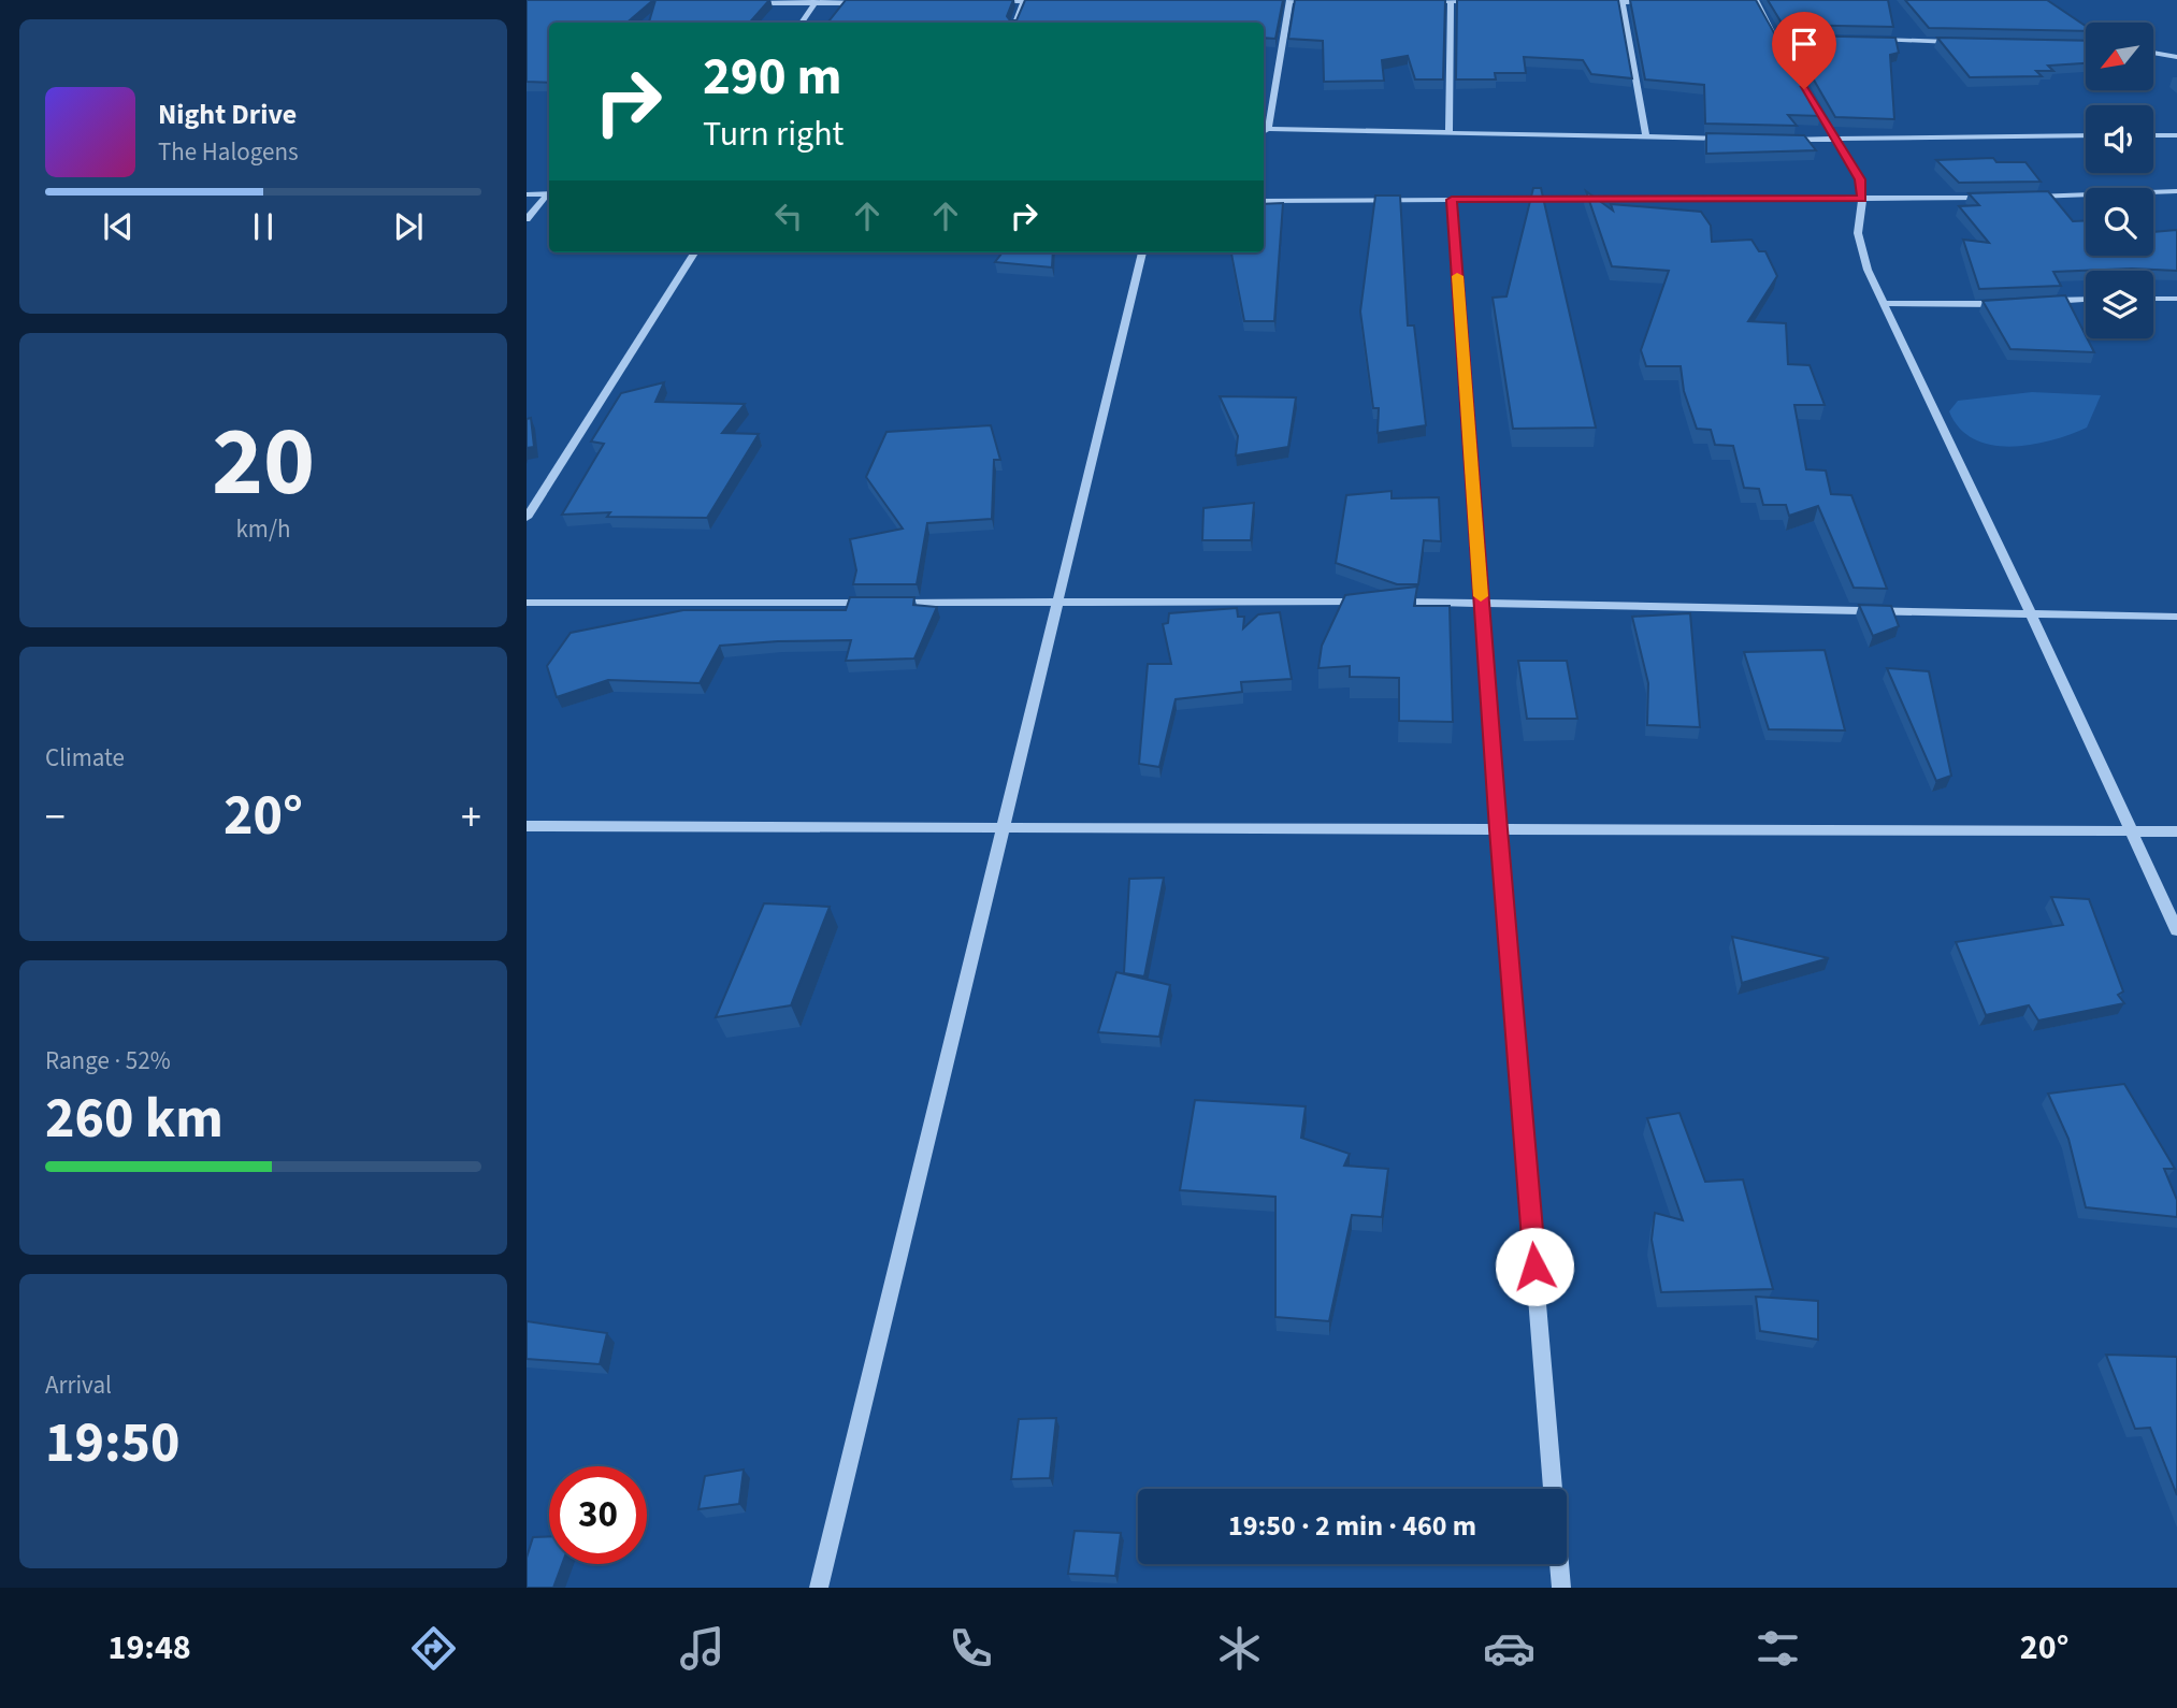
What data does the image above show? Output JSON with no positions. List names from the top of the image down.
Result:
{
  "north": "bottom left",
  "page": {
    "turn": ["290 m", "Turn right"],
    "song": ["Night Drive", "The Halogens"],
    "tile": [
      ["20", "km/h"],
      "Climate",
      ["Range · 52%", "260 km"],
      ["Arrival", "19:50"]
    ],
    "heat": ["−", "20°", "+"],
    "limit": "30",
    "trip": "19:50 · 2 min · 460 m",
    "tabs": ["19:48", "20°"]
  }
}
